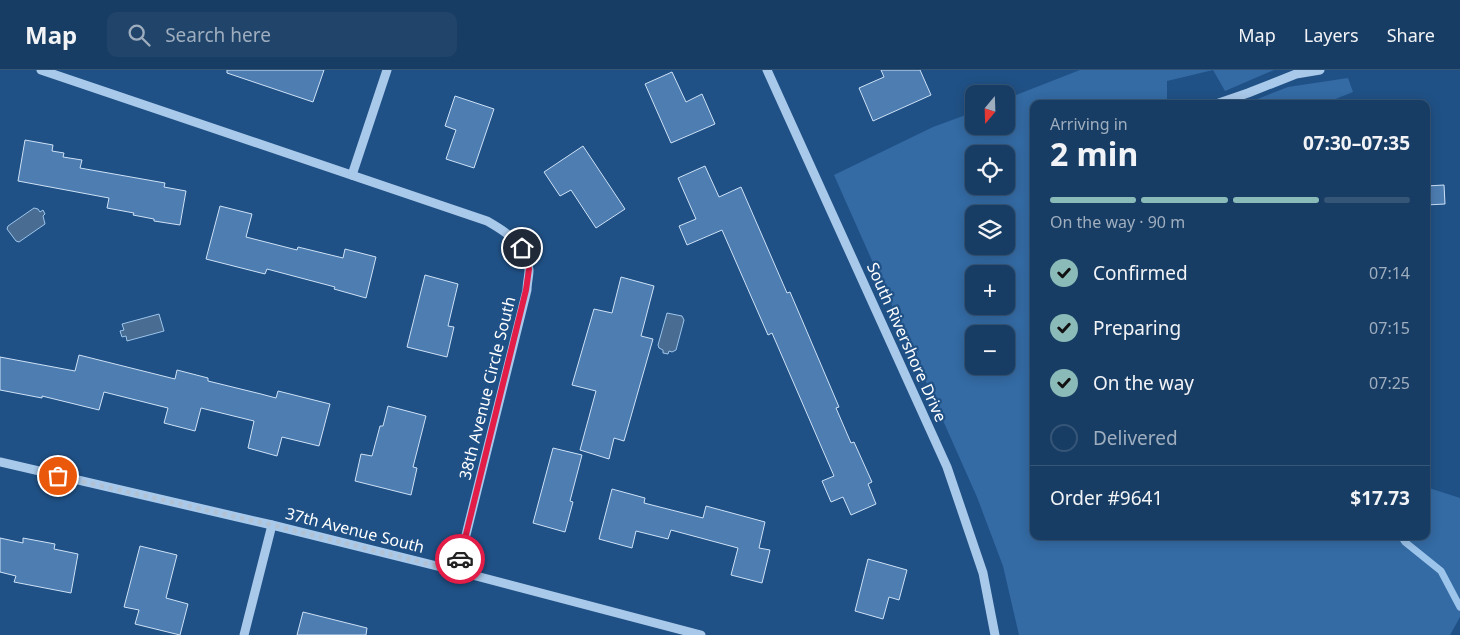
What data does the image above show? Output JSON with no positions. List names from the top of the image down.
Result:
{
  "streets": {
    "street": ["South Rivershore Drive", "38th Avenue Circle South", "37th Avenue South"]
  },
  "crossings": [
    ["38th Avenue Circle South", "37th Avenue South"]
  ],
  "north": "bottom",
  "page": {
    "header": "Map",
    "search": "Search here",
    "nav": ["Map", "Layers", "Share"],
    "map_buttons": ["+", "−"],
    "heading": ["2 min", "Arriving in", "07:30–07:35"],
    "panel": ["Order #9641", "$17.73"],
    "bar": "On the way · 90 m",
    "list": [
      ["Confirmed", "07:14"],
      ["Preparing", "07:15"],
      ["On the way", "07:25"],
      "Delivered"
    ]
  }
}
